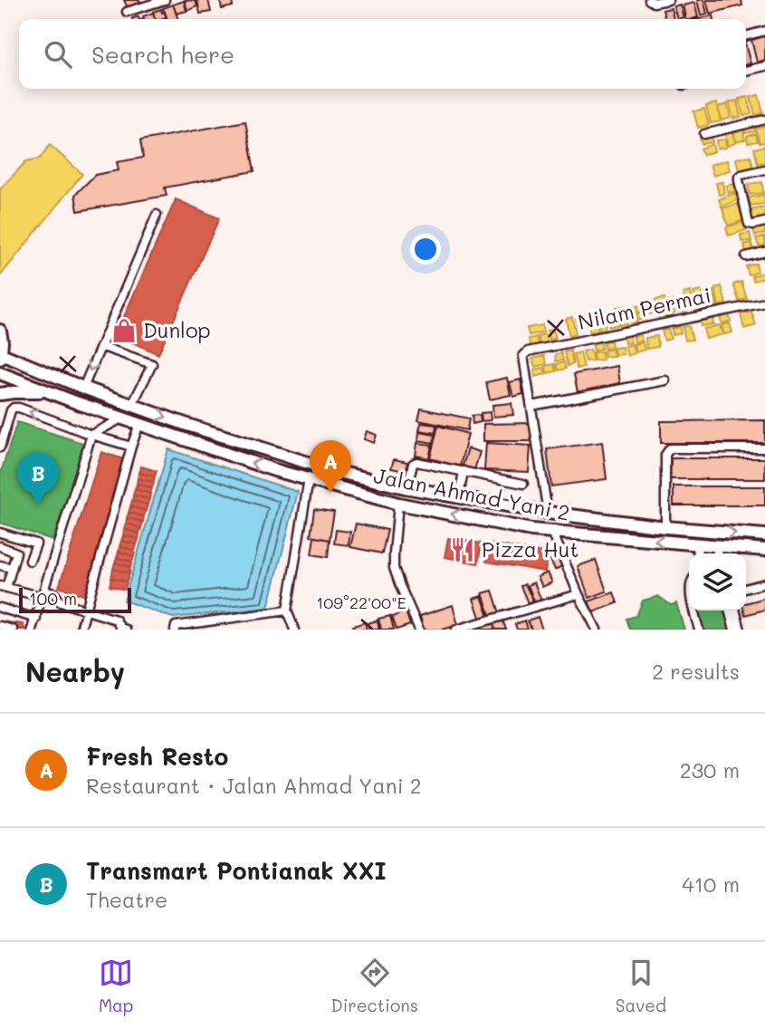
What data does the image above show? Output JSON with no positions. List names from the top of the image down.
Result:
{
  "streets": {
    "highway": ["Jalan Ahmad Yani 2"],
    "street": ["Nilam Permai"]
  },
  "places": {
    "shop": ["Dunlop"],
    "restaurant": ["Pizza Hut"]
  },
  "scale_bar": "100 m",
  "page": {
    "search": "Search here",
    "pins": ["A", "B"],
    "scale": "100 m",
    "heading": ["Nearby", "2 results"],
    "list": [
      {
        "mark": "A",
        "name": "Fresh Resto",
        "note": "Restaurant · Jalan Ahmad Yani 2",
        "value": "230 m"
      },
      {
        "mark": "B",
        "name": "Transmart Pontianak XXI",
        "note": "Theatre",
        "value": "410 m"
      }
    ],
    "nav": ["Map", "Directions", "Saved"]
  },
  "coordinates": ["109°22'00\"E"]
}
